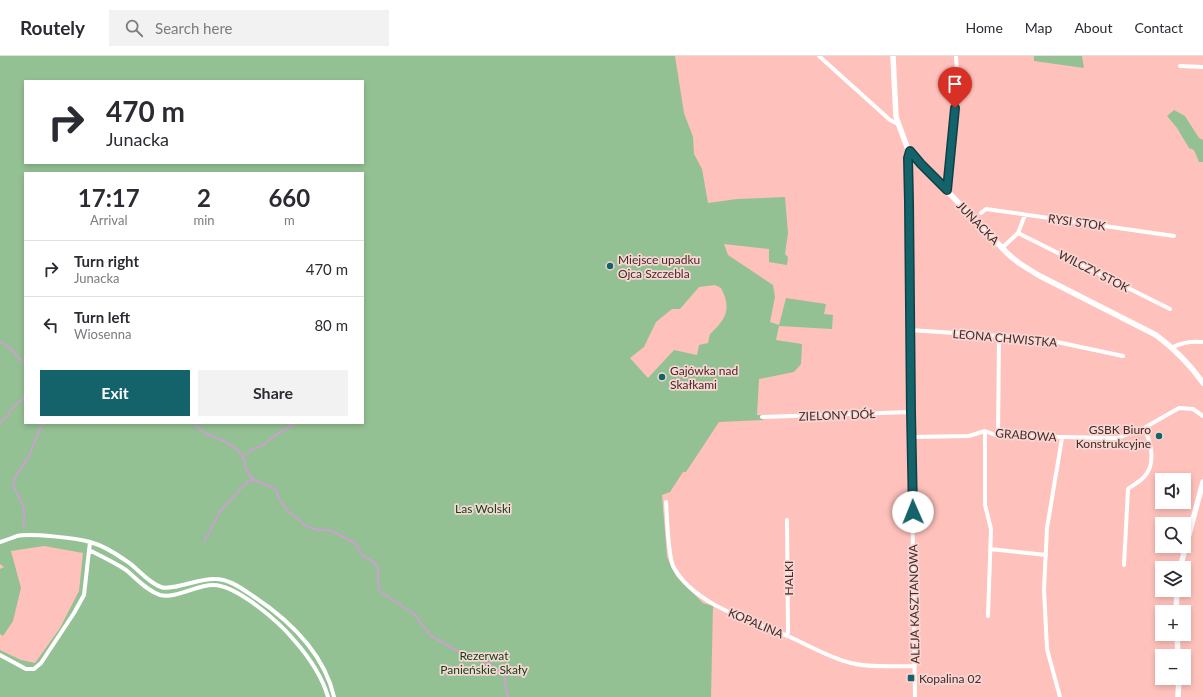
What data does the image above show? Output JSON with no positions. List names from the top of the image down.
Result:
{
  "streets": {
    "street": [
      "RYSI STOK",
      "JUNACKA",
      "WILCZY STOK",
      "LEONA CHWISTKA",
      "ZIELONY DÓŁ",
      "GRABOWA",
      "HALKI",
      "ALEJA KASZTANOWA",
      "KOPALINA"
    ]
  },
  "crossings": [
    ["JUNACKA", "ALEJA KASZTANOWA"],
    ["LEONA CHWISTKA", "ALEJA KASZTANOWA"],
    ["ZIELONY DÓŁ", "ALEJA KASZTANOWA"],
    ["GRABOWA", "ALEJA KASZTANOWA"],
    ["HALKI", "KOPALINA"],
    ["ALEJA KASZTANOWA", "KOPALINA"]
  ],
  "parks": ["Las Wolski", "Rezerwat Panieńskie Skały"],
  "places": {
    "other": ["Miejsce upadku Ojca Szczebla", "Gajówka nad Skałkami", "GSBK Biuro Konstrukcyjne"],
    "transit": ["Kopalina 02"]
  },
  "page": {
    "header": "Routely",
    "search": "Search here",
    "nav": [
      "Home",
      "Map",
      "About",
      "Contact"
    ],
    "turn": ["470 m", "Junacka"],
    "eta": [
      "17:17",
      "Arrival",
      "2",
      "min",
      "660",
      "m"
    ],
    "list": [
      {
        "name": "Turn right",
        "note": "Junacka",
        "value": "470 m"
      },
      {
        "name": "Turn left",
        "note": "Wiosenna",
        "value": "80 m"
      }
    ],
    "buttons": ["Exit", "Share"],
    "map_buttons": ["+", "−"]
  }
}
